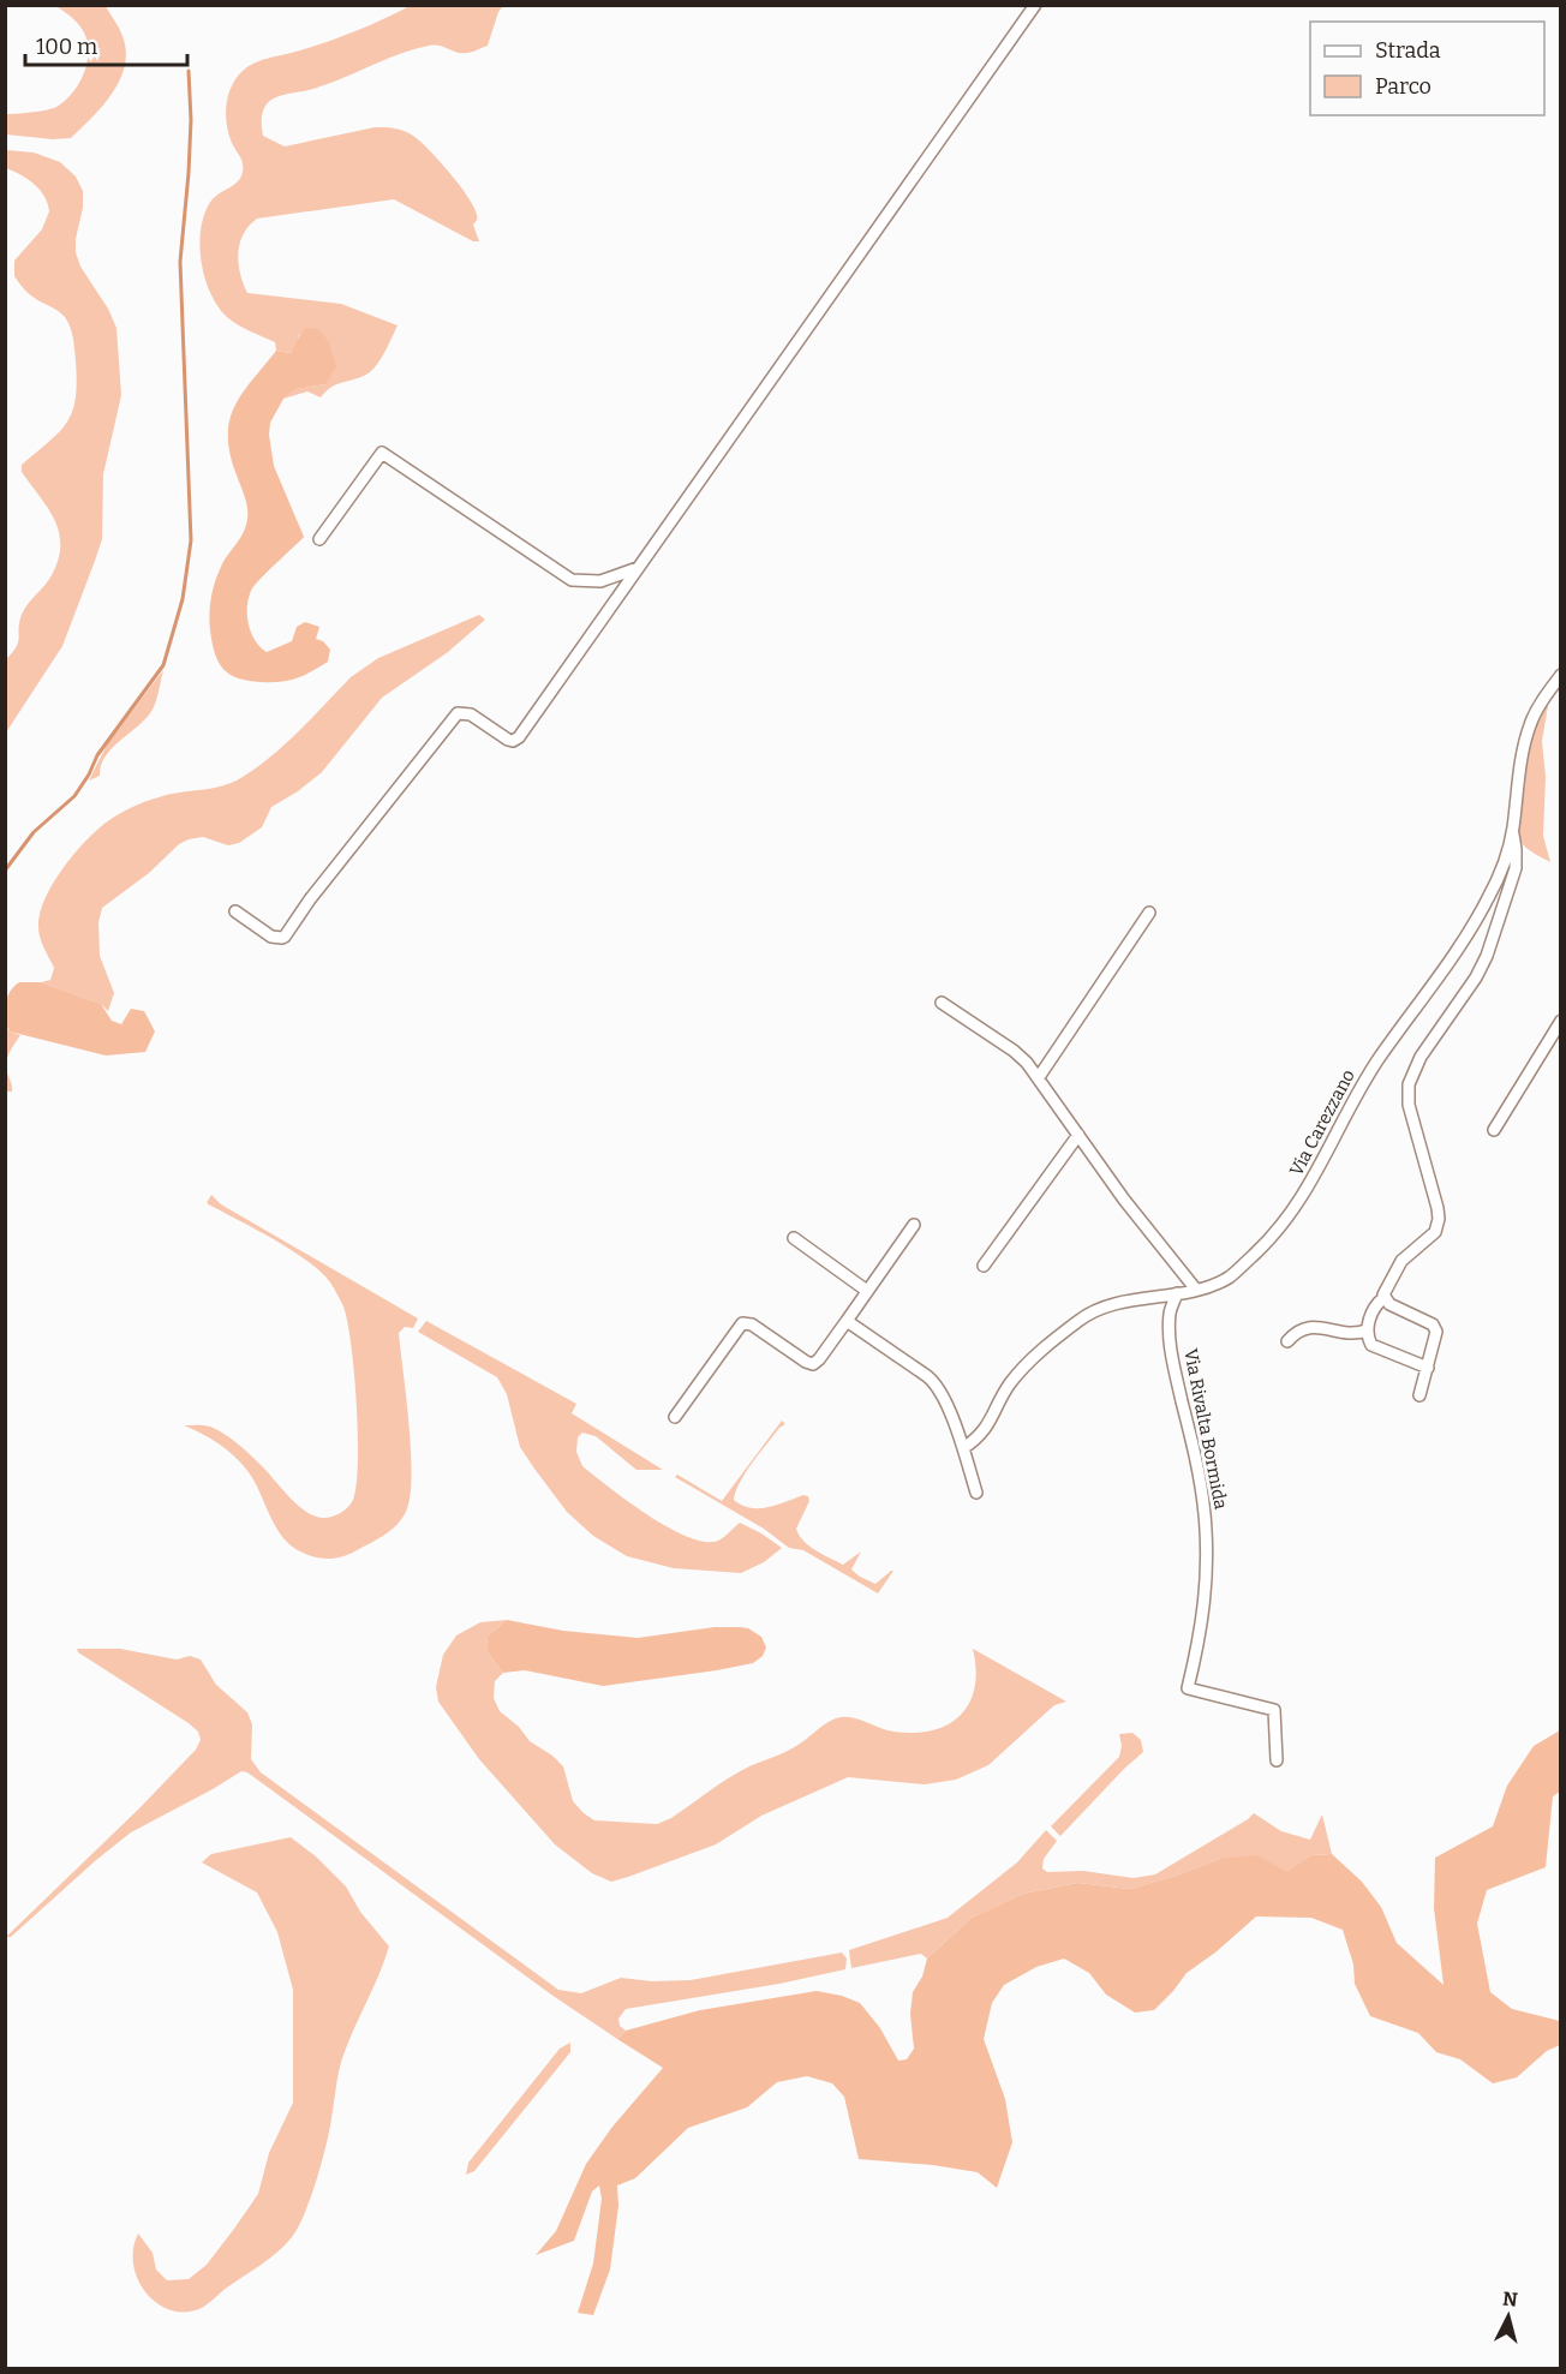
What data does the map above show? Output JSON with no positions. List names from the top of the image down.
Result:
{
  "streets": {
    "street": ["Via Carezzano", "Via Rivalta Bormida"]
  },
  "crossings": [
    ["Via Carezzano", "Via Rivalta Bormida"]
  ],
  "legend": ["Strada", "Parco"],
  "scale_bar": "100 m",
  "north": "top"
}
